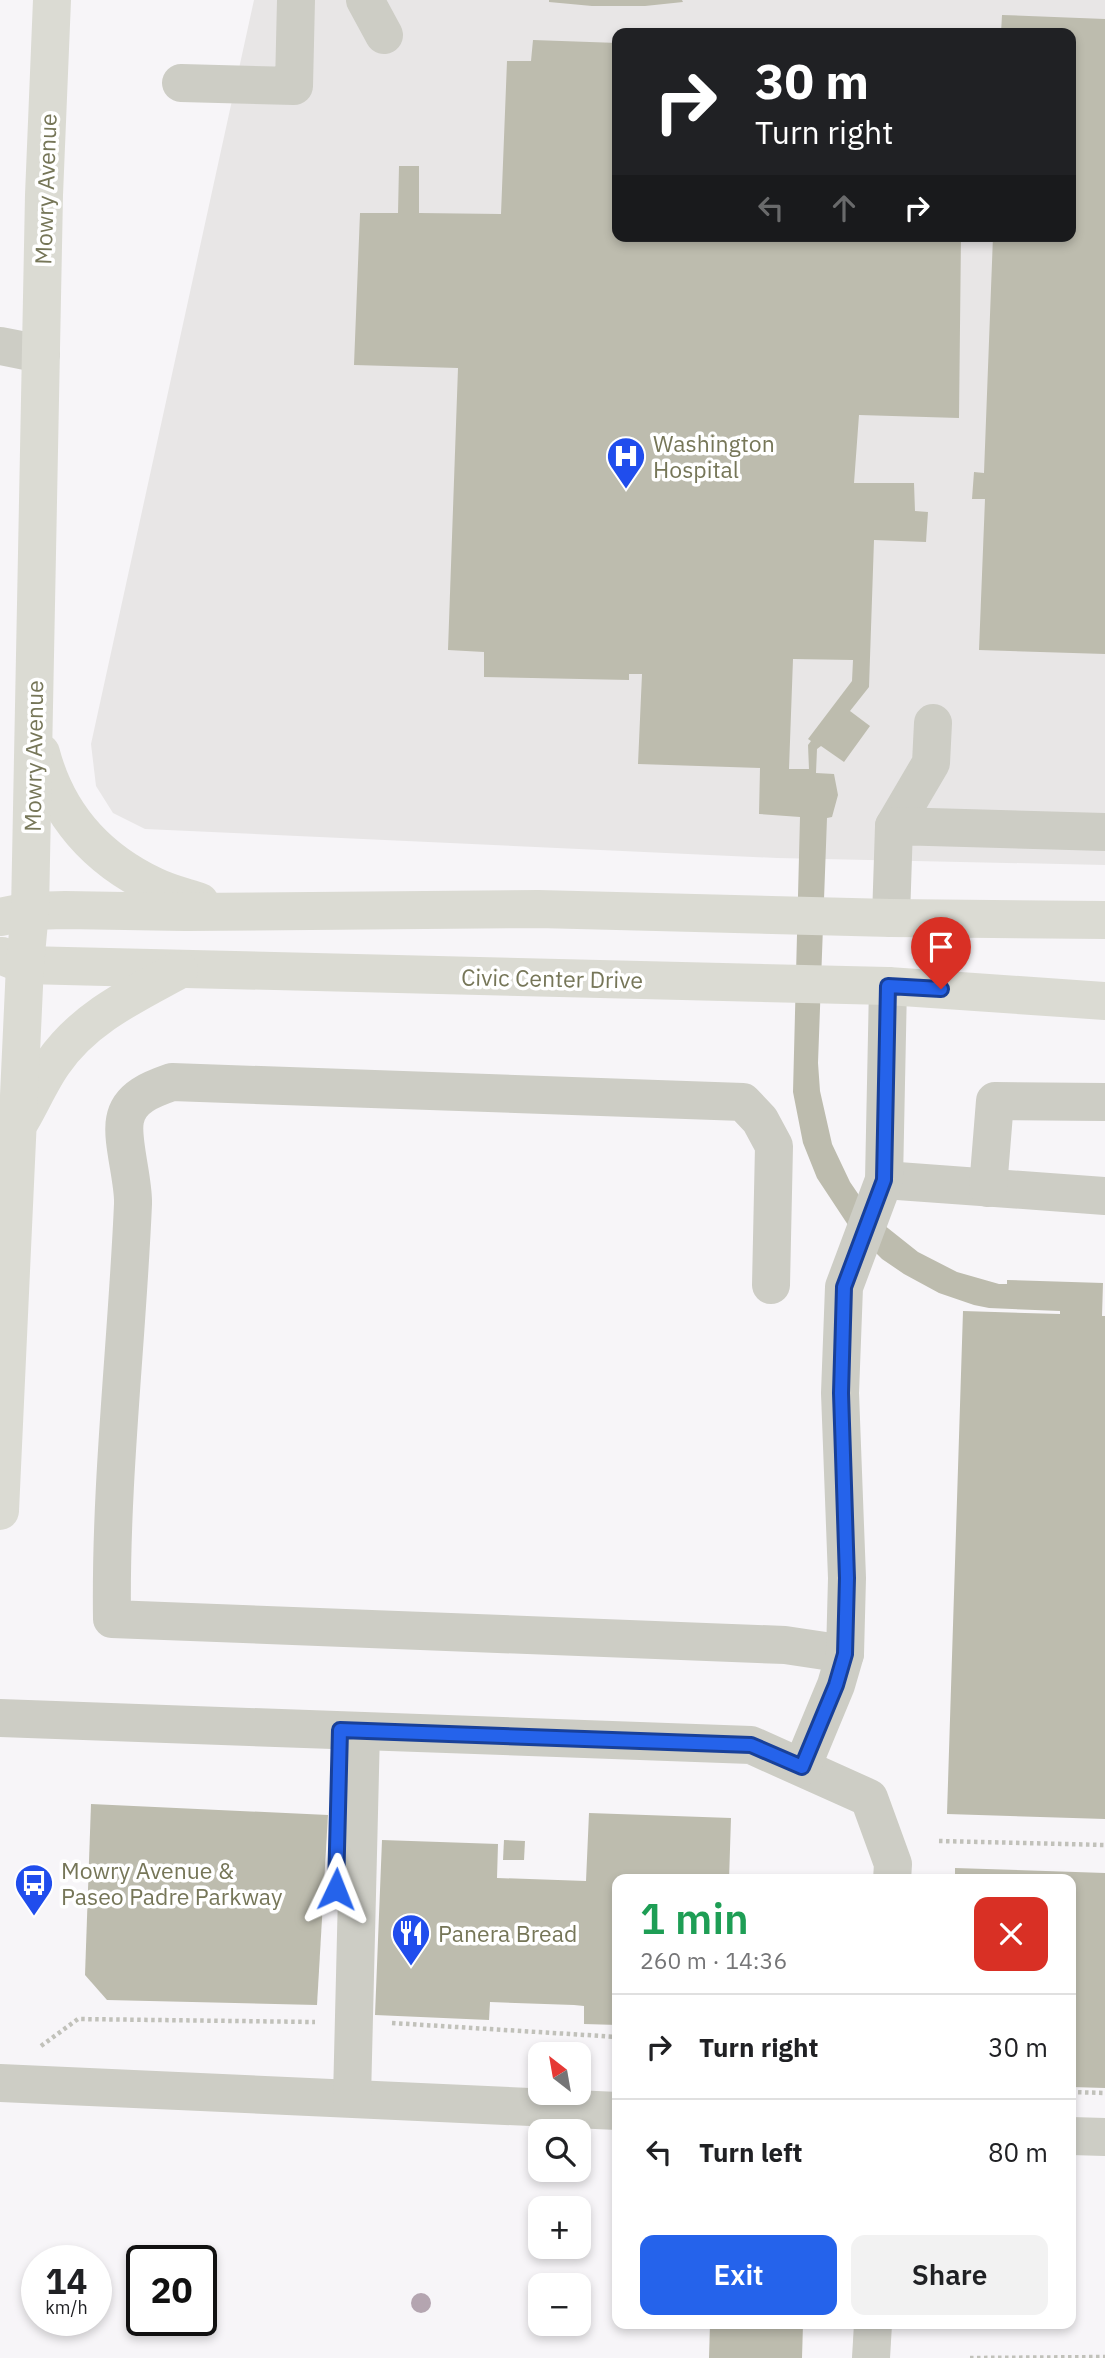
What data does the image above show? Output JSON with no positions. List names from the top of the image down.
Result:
{
  "streets": {
    "main road": ["Mowry Avenue", "Civic Center Drive"]
  },
  "crossings": [
    ["Mowry Avenue", "Civic Center Drive"]
  ],
  "places": {
    "hospital": ["Washington Hospital"],
    "bus stop": ["Mowry Avenue & Paseo Padre Parkway"],
    "restaurant": ["Panera Bread"]
  },
  "north": "top left",
  "page": {
    "turn": ["30 m", "Turn right"],
    "heading": ["1 min", "260 m · 14:36"],
    "list": [
      {
        "name": "Turn right",
        "value": "30 m"
      },
      {
        "name": "Turn left",
        "value": "80 m"
      }
    ],
    "map_buttons": ["+", "−"],
    "buttons": ["Exit", "Share"],
    "speed": "14 km/h",
    "limit": "20"
  }
}
